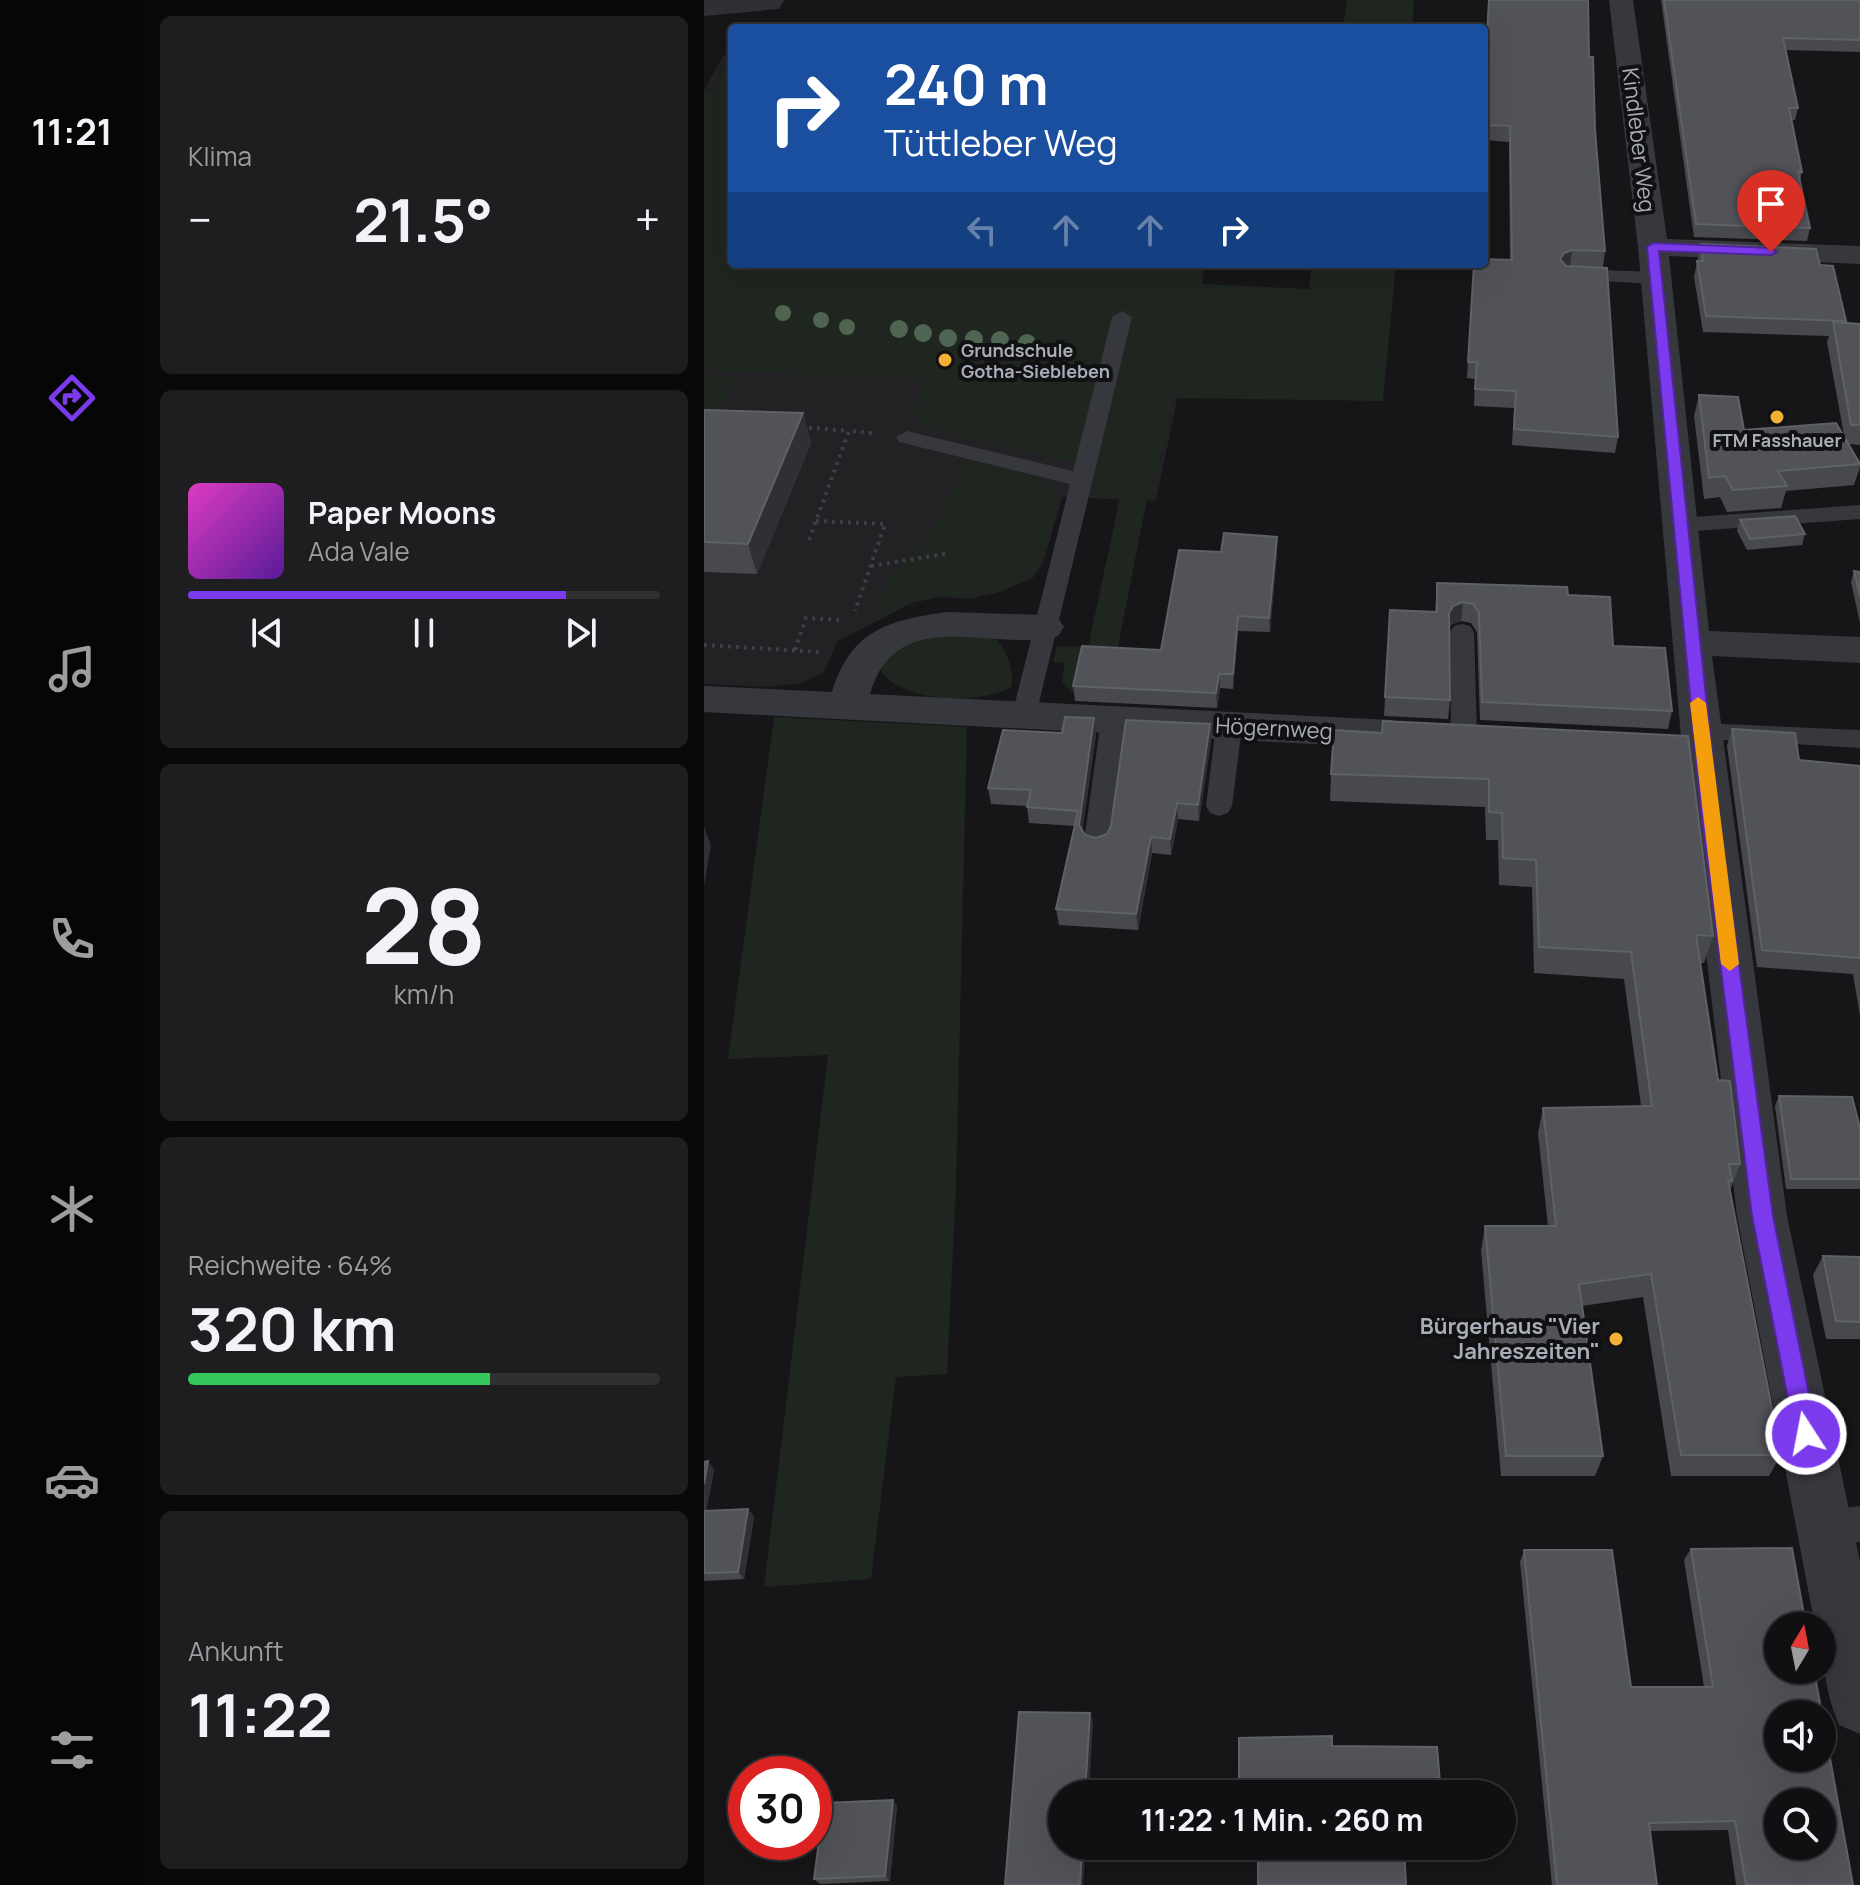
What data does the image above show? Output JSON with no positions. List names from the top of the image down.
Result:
{
  "streets": {
    "street": ["Kindleber Weg", "Högernweg"]
  },
  "places": ["Grundschule Gotha-Siebleben", "FTM Fasshauer", "Bürgerhaus \"Vier Jahreszeiten\""],
  "north": "top",
  "page": {
    "tabs": "11:21",
    "tile": [
      "Klima",
      ["28", "km/h"],
      ["Reichweite · 64%", "320 km"],
      ["Ankunft", "11:22"]
    ],
    "turn": ["240 m", "Tüttleber Weg"],
    "heat": ["−", "21.5°", "+"],
    "song": ["Paper Moons", "Ada Vale"],
    "limit": "30",
    "trip": "11:22 · 1 Min. · 260 m"
  }
}
